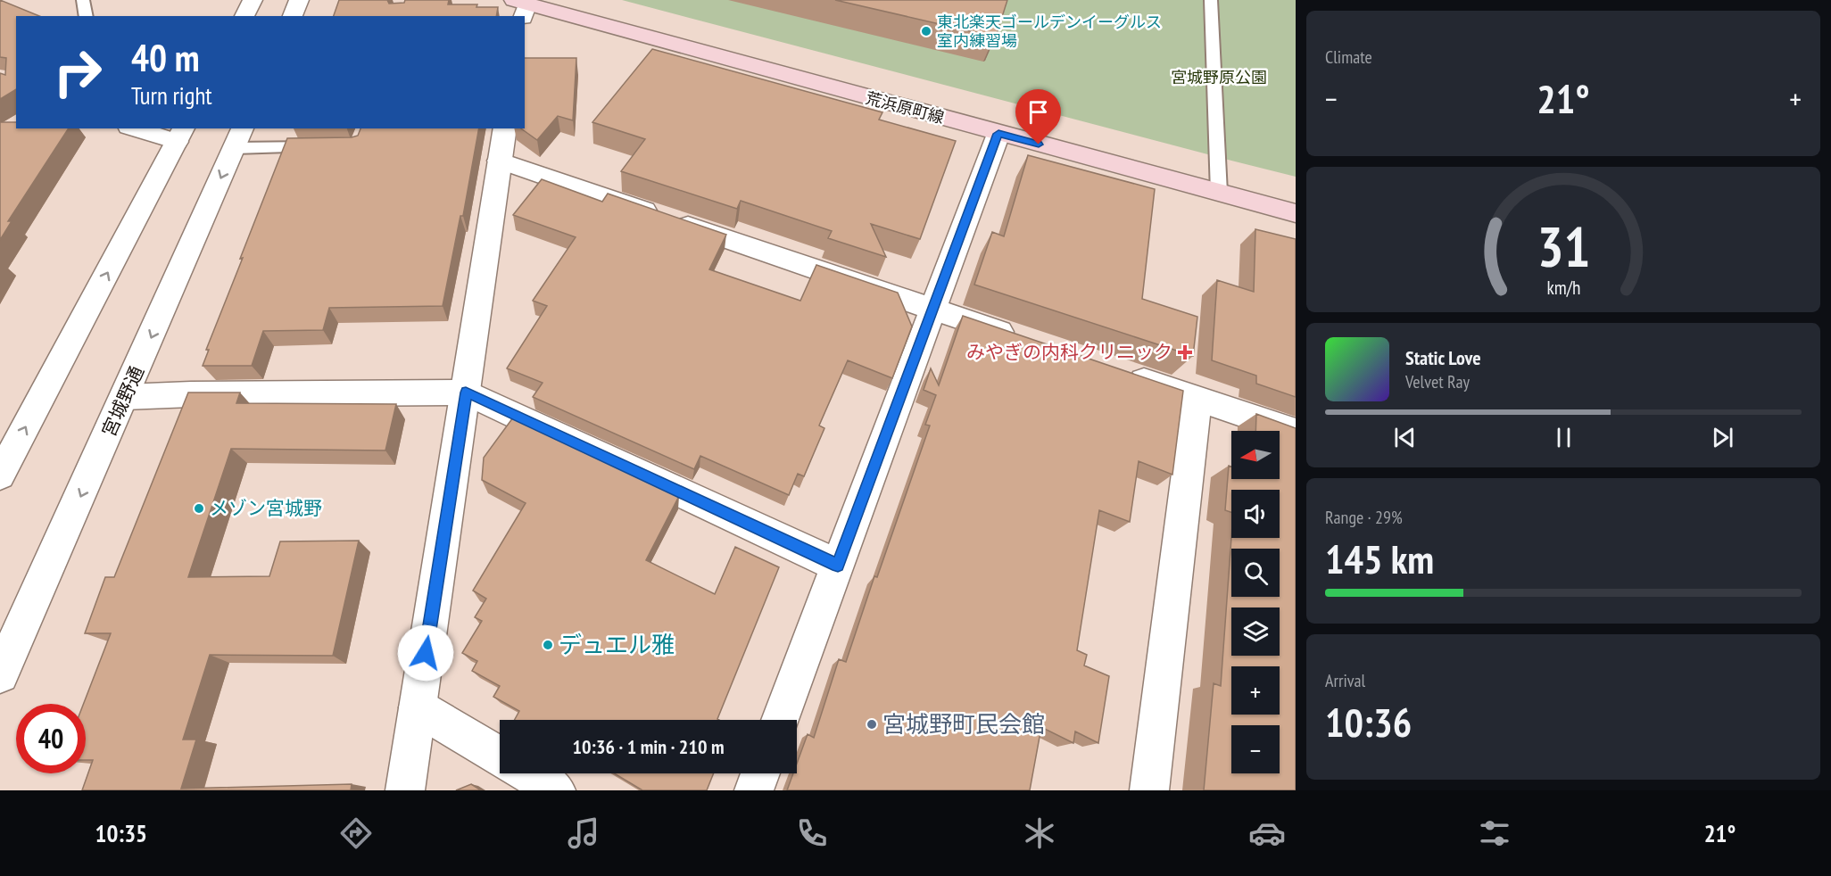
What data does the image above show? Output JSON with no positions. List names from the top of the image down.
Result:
{
  "streets": {
    "main road": ["荒浜原町線"],
    "street": ["宮城野通"]
  },
  "parks": ["宮城野原公園"],
  "places": {
    "other": [
      "東北楽天ゴールデンイーグルス 室内練習場",
      "メゾン宮城野",
      "デュエル雅",
      "宮城野町民会館"
    ],
    "health": ["みやぎの内科クリニック"]
  },
  "north": "left",
  "page": {
    "tile": [
      "Climate",
      ["Range · 29%", "145 km"],
      ["Arrival", "10:36"]
    ],
    "turn": ["40 m", "Turn right"],
    "heat": ["−", "21°", "+"],
    "song": ["Static Love", "Velvet Ray"],
    "map_buttons": ["+", "−"],
    "limit": "40",
    "trip": "10:36 · 1 min · 210 m",
    "tabs": ["10:35", "21°"],
    "gauge": ["31", "km/h"]
  }
}
